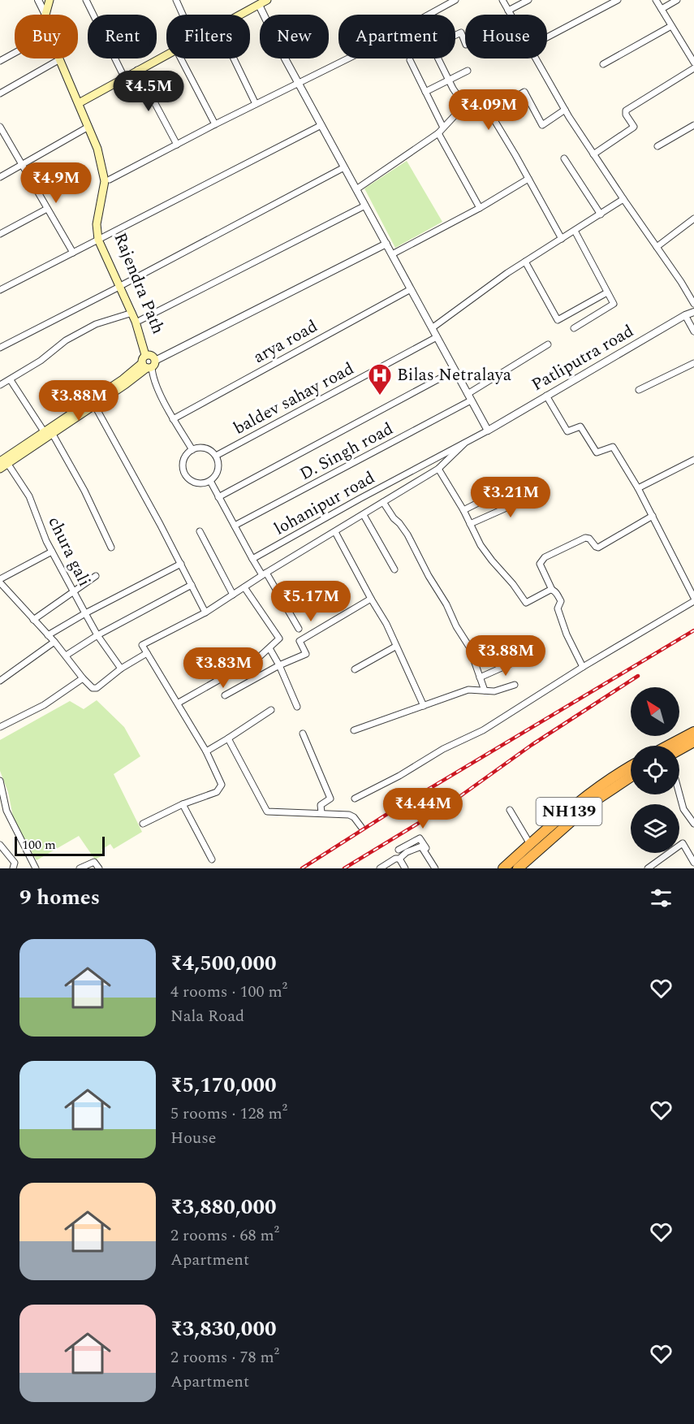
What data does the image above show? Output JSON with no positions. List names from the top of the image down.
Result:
{
  "streets": {
    "highway": ["NH139"],
    "main road": ["Rajendra Path"],
    "street": [
      "arya road",
      "Patliputra road",
      "baldev sahay road",
      "D. Singh road",
      "lohanipur road",
      "chura gali"
    ]
  },
  "crossings": [
    ["Patliputra road", "lohanipur road"]
  ],
  "places": {
    "hospital": ["Bilas Netralaya"]
  },
  "scale_bar": "100 m",
  "north": "top left",
  "page": {
    "chip": [
      "Buy",
      "Rent",
      "Filters",
      "New",
      "Apartment",
      "House"
    ],
    "price": [
      "₹4.5M",
      "₹4.09M",
      "₹4.9M",
      "₹3.88M",
      "₹3.21M",
      "₹5.17M",
      "₹3.88M",
      "₹3.83M",
      "₹4.44M"
    ],
    "scale": "100 m",
    "heading": "9 homes",
    "list": [
      {
        "name": "₹4,500,000",
        "note": "4 rooms · 100 m² · Nala Road"
      },
      {
        "name": "₹5,170,000",
        "note": "5 rooms · 128 m² · House"
      },
      {
        "name": "₹3,880,000",
        "note": "2 rooms · 68 m² · Apartment"
      },
      {
        "name": "₹3,830,000",
        "note": "2 rooms · 78 m² · Apartment"
      }
    ]
  }
}
